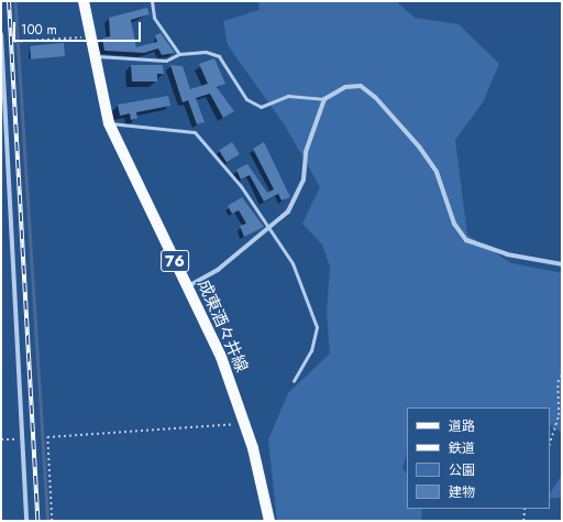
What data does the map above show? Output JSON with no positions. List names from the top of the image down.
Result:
{
  "streets": {
    "main road": ["76", "成東酒々井線"]
  },
  "legend": [
    "道路",
    "鉄道",
    "公園",
    "建物"
  ],
  "scale_bar": "100 m"
}
